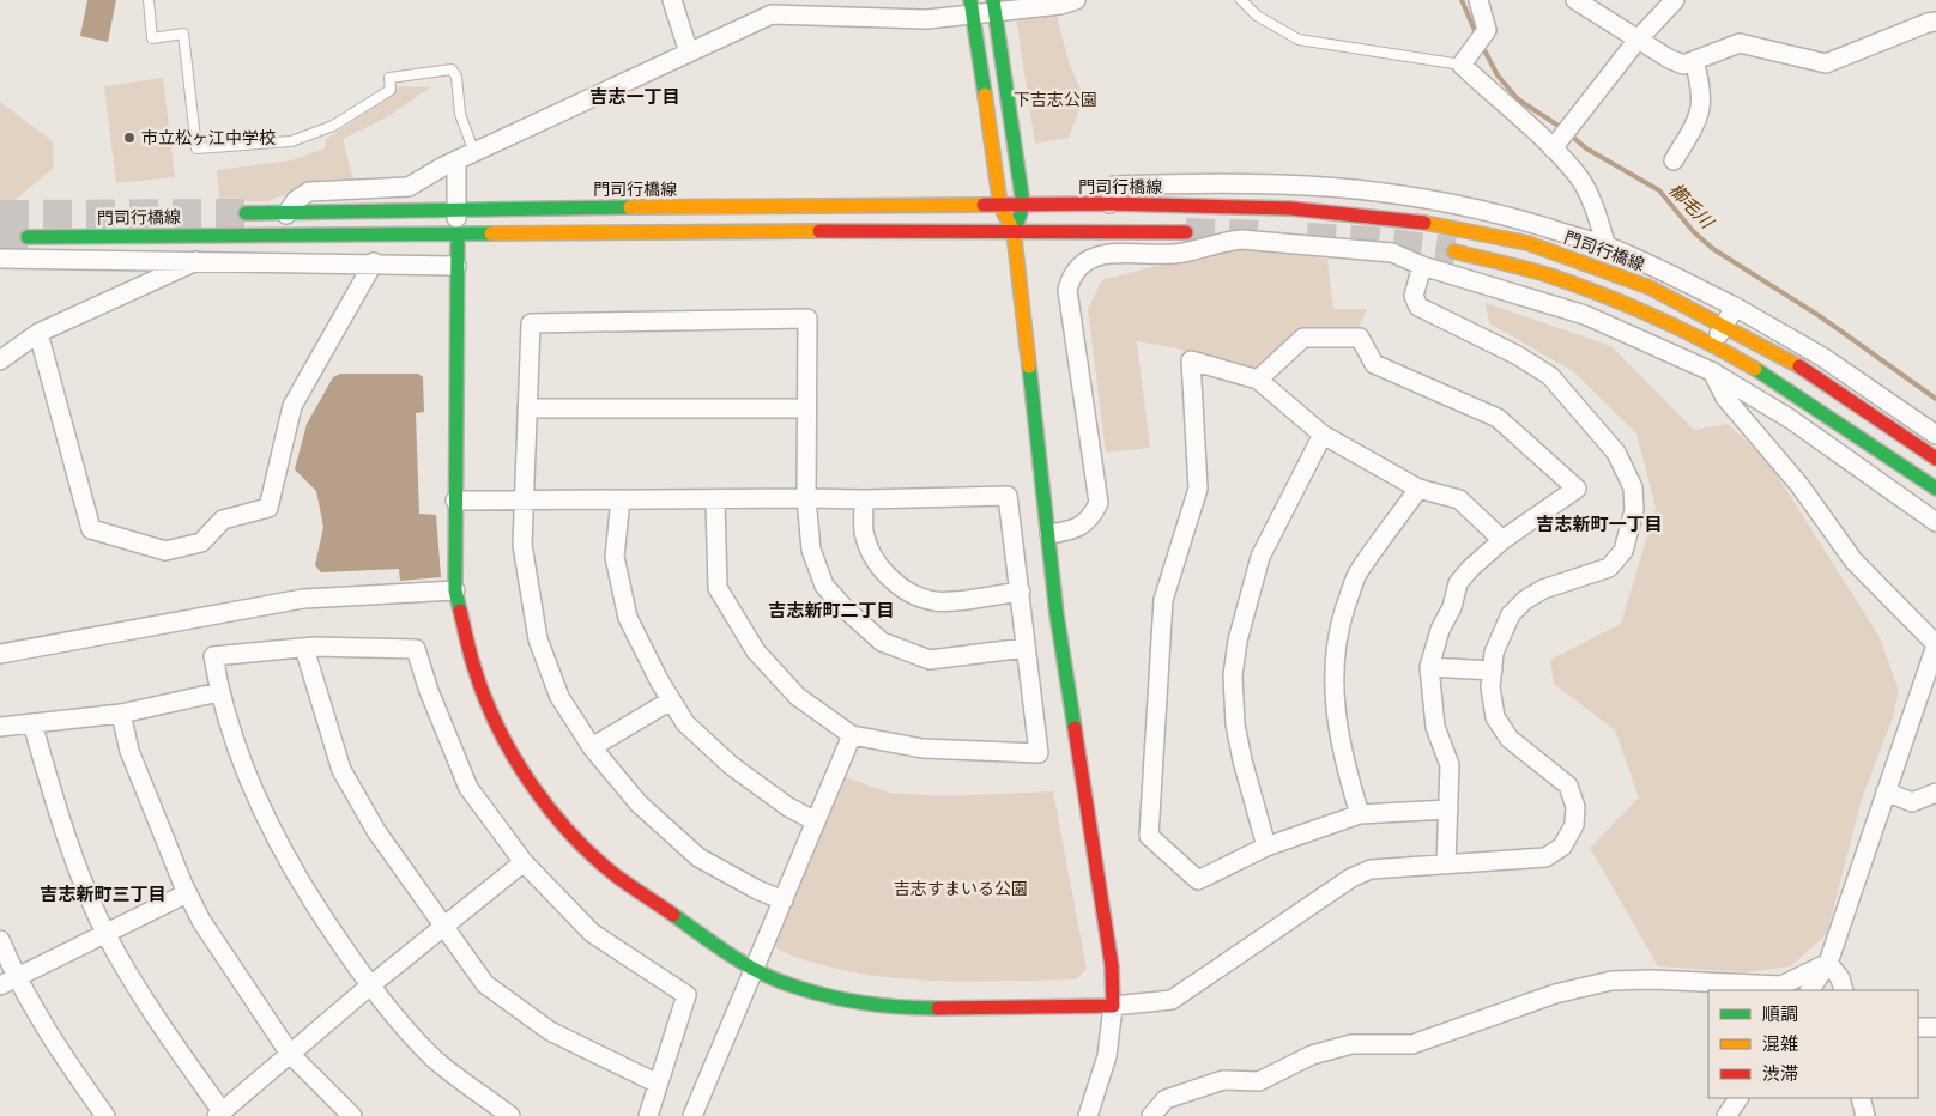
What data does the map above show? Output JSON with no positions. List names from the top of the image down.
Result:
{
  "streets": {
    "main road": ["門司行橋線"]
  },
  "districts": [
    "吉志一丁目",
    "吉志新町一丁目",
    "吉志新町二丁目",
    "吉志新町三丁目"
  ],
  "water": ["櫛毛川"],
  "parks": ["下吉志公園", "吉志すまいる公園"],
  "places": ["市立松ヶ江中学校"],
  "legend": ["順調", "混雑", "渋滞"]
}
